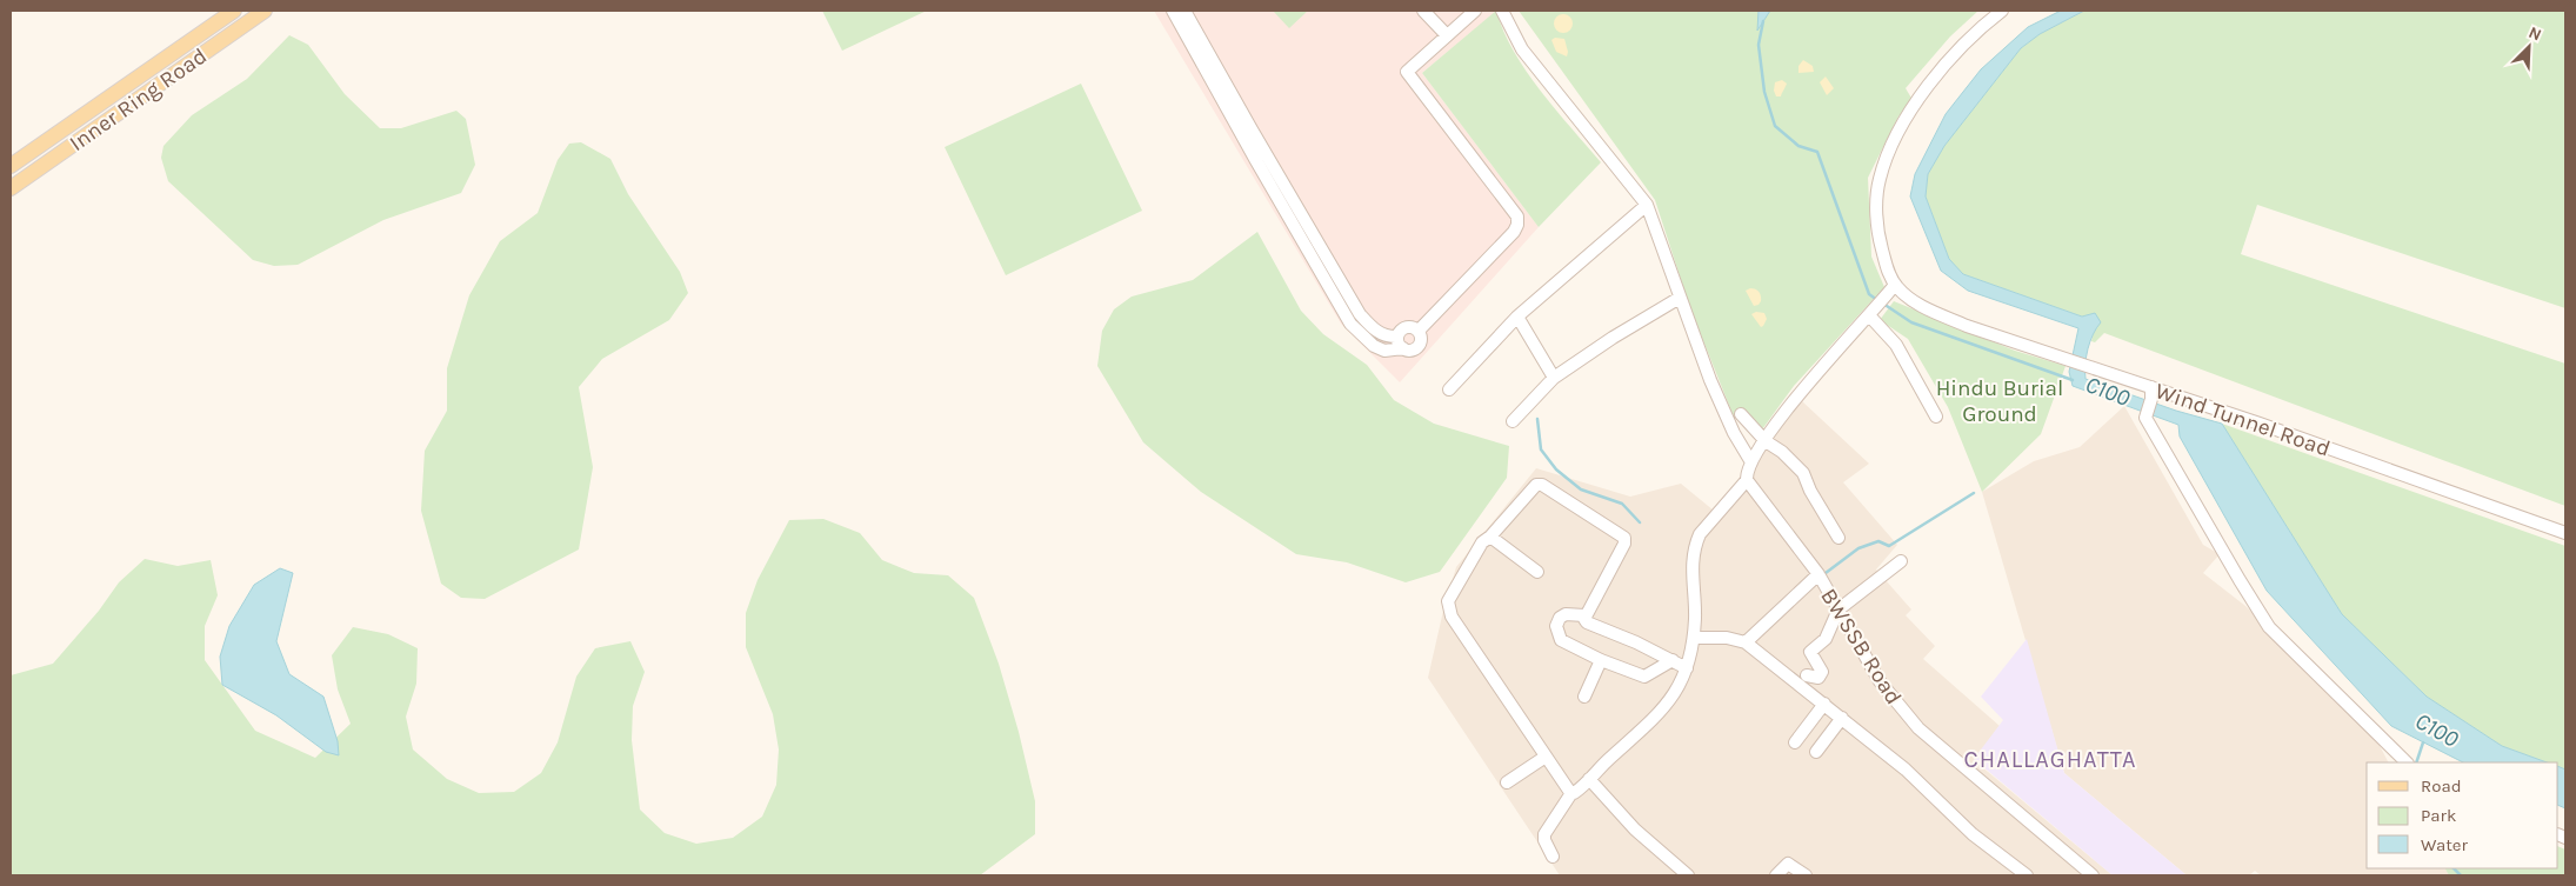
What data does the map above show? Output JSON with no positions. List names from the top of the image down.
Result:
{
  "streets": {
    "main road": ["Inner Ring Road"],
    "street": ["Wind Tunnel Road", "BWSSB Road"]
  },
  "districts": ["CHALLAGHATTA"],
  "water": ["C100"],
  "parks": ["Hindu Burial Ground"],
  "legend": ["Road", "Park", "Water"],
  "north": "top right"
}
